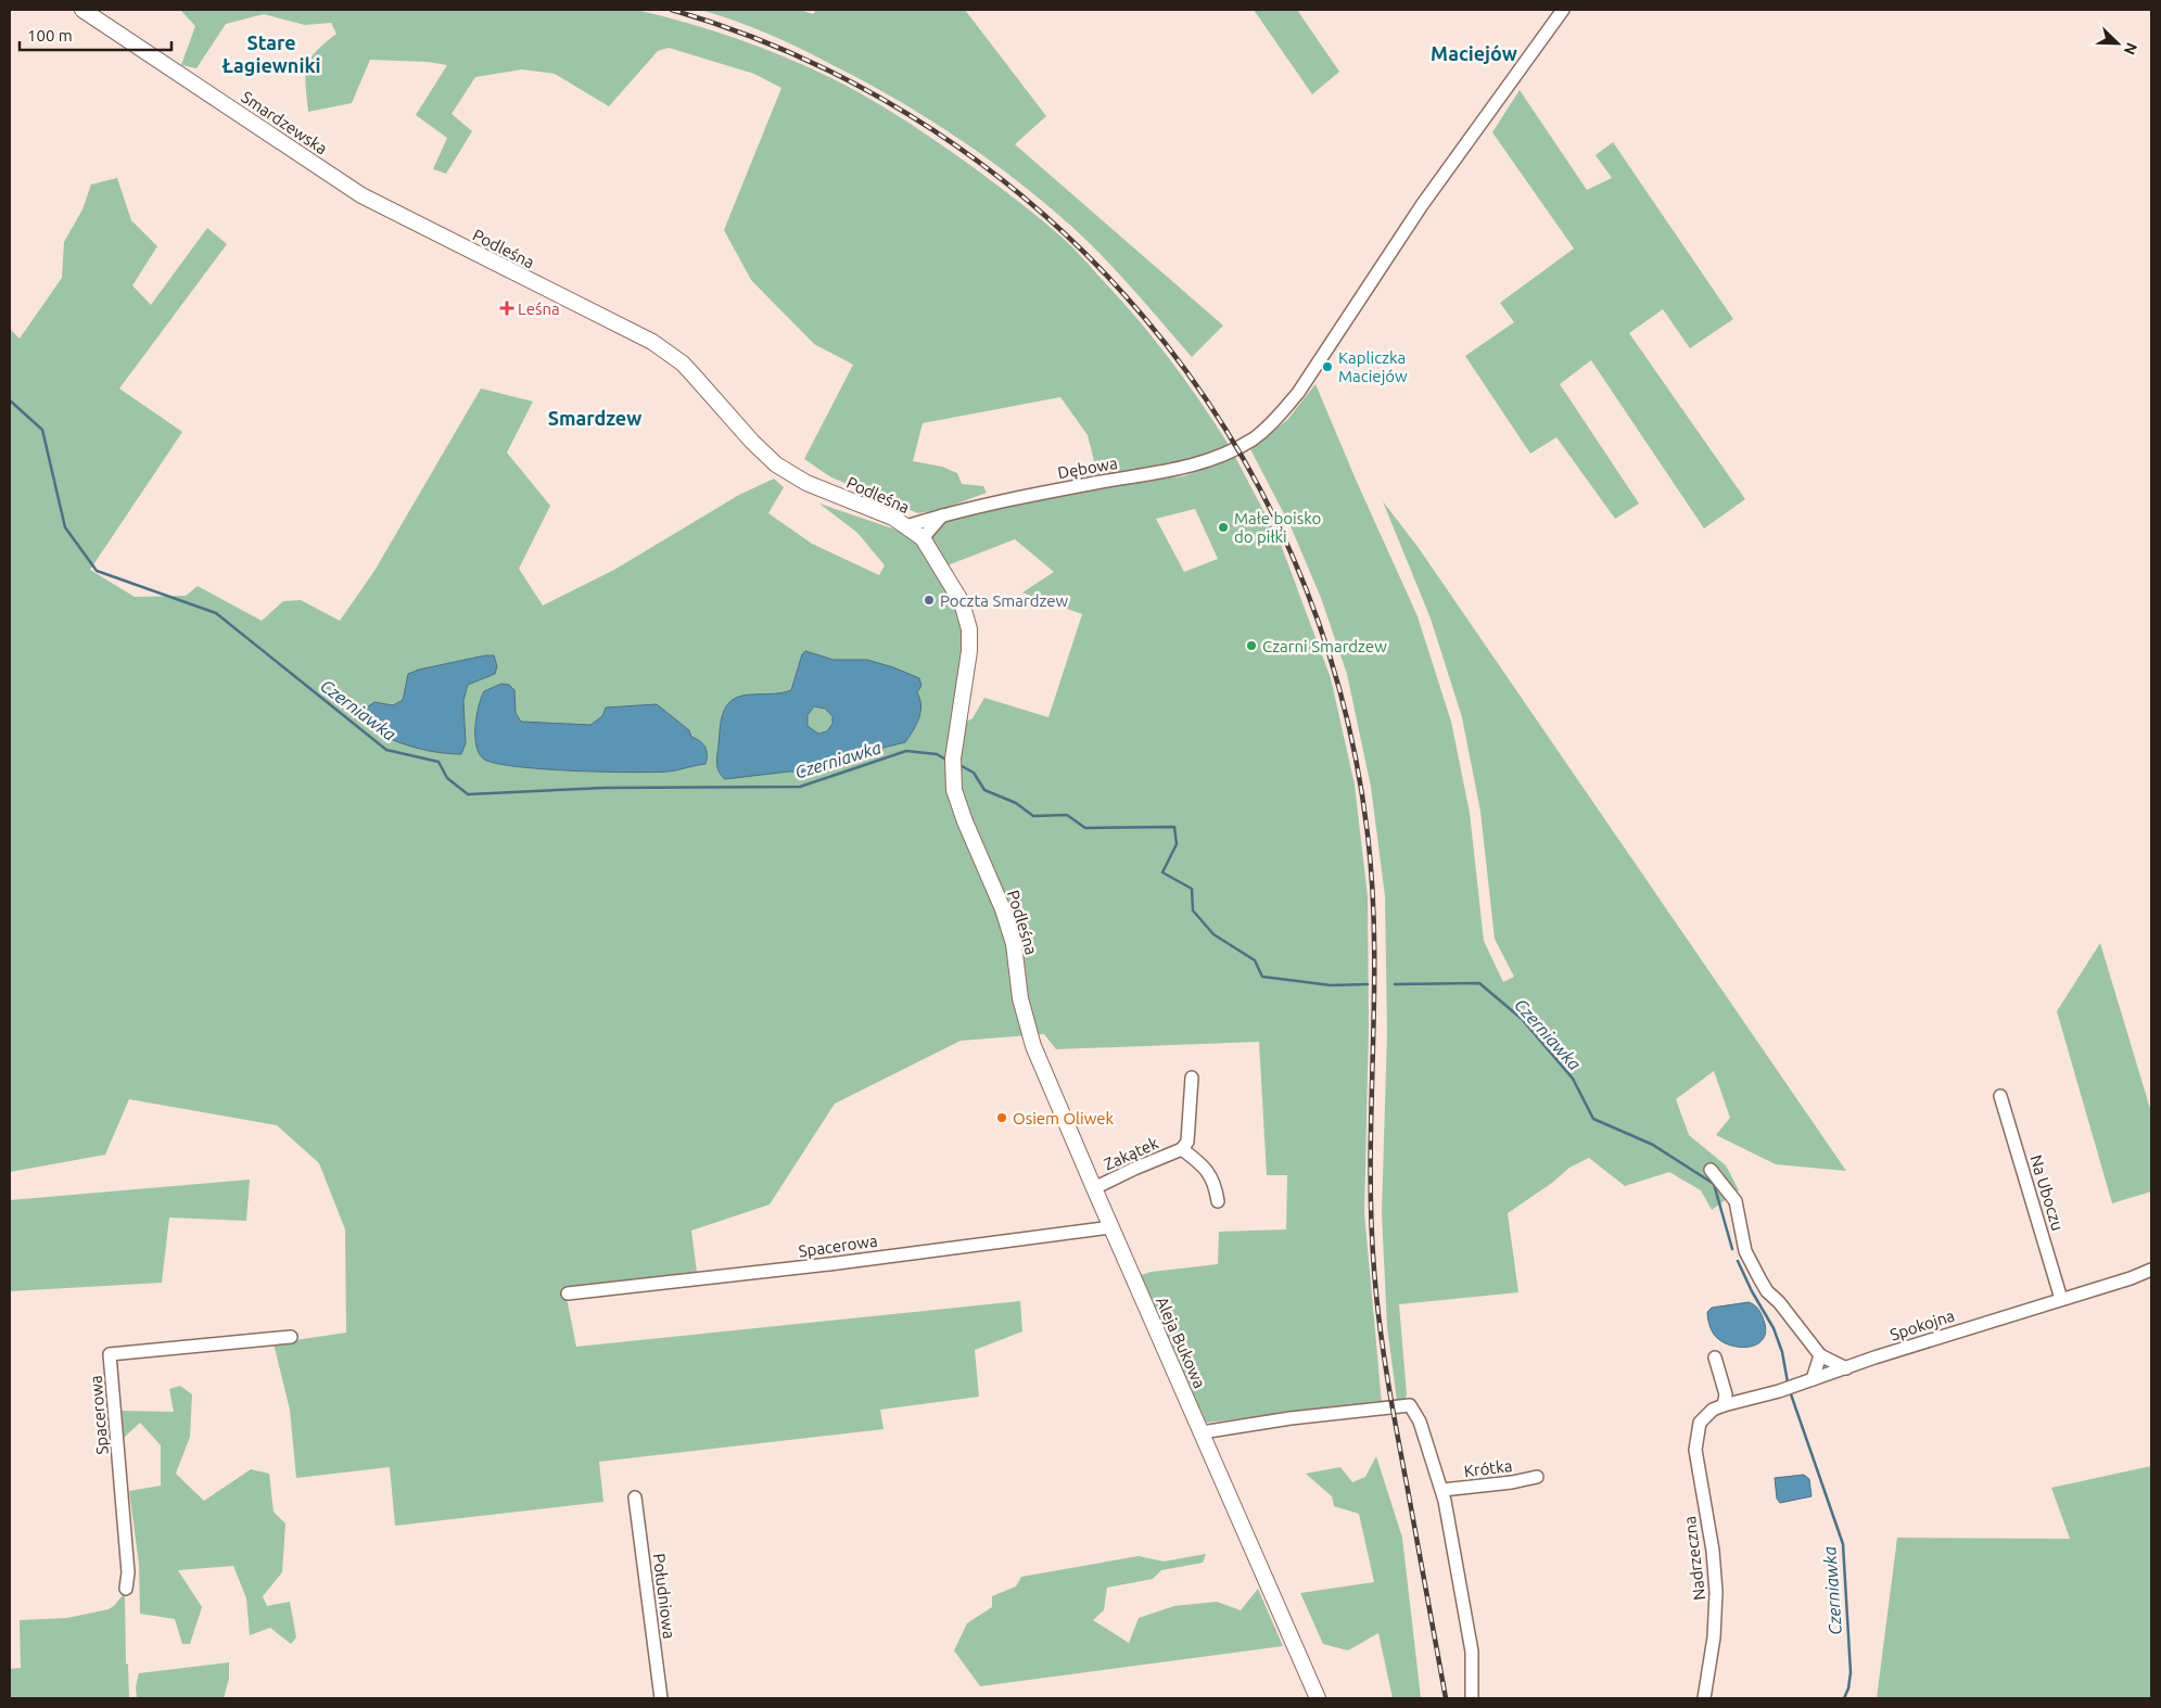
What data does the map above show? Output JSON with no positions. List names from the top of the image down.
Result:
{
  "streets": {
    "street": [
      "Smardzewska",
      "Podleśna",
      "Dębowa",
      "Zakątek",
      "Na Uboczu",
      "Spacerowa",
      "Spokojna",
      "Aleja Bukowa",
      "Krótka",
      "Nadrzeczna",
      "Południowa"
    ]
  },
  "crossings": [
    ["Smardzewska", "Podleśna"],
    ["Podleśna", "Dębowa"],
    ["Podleśna", "Aleja Bukowa"],
    ["Zakątek", "Aleja Bukowa"],
    ["Na Uboczu", "Spokojna"],
    ["Spacerowa", "Aleja Bukowa"],
    ["Spokojna", "Nadrzeczna"]
  ],
  "districts": ["Stare Łagiewniki", "Maciejów", "Smardzew"],
  "water": ["Czerniawka"],
  "places": {
    "health": ["Leśna"],
    "other": [
      "Kapliczka Maciejów",
      "Małe boisko do piłki",
      "Poczta Smardzew",
      "Czarni Smardzew",
      "Osiem Oliwek"
    ]
  },
  "scale_bar": "100 m",
  "north": "bottom right"
}
